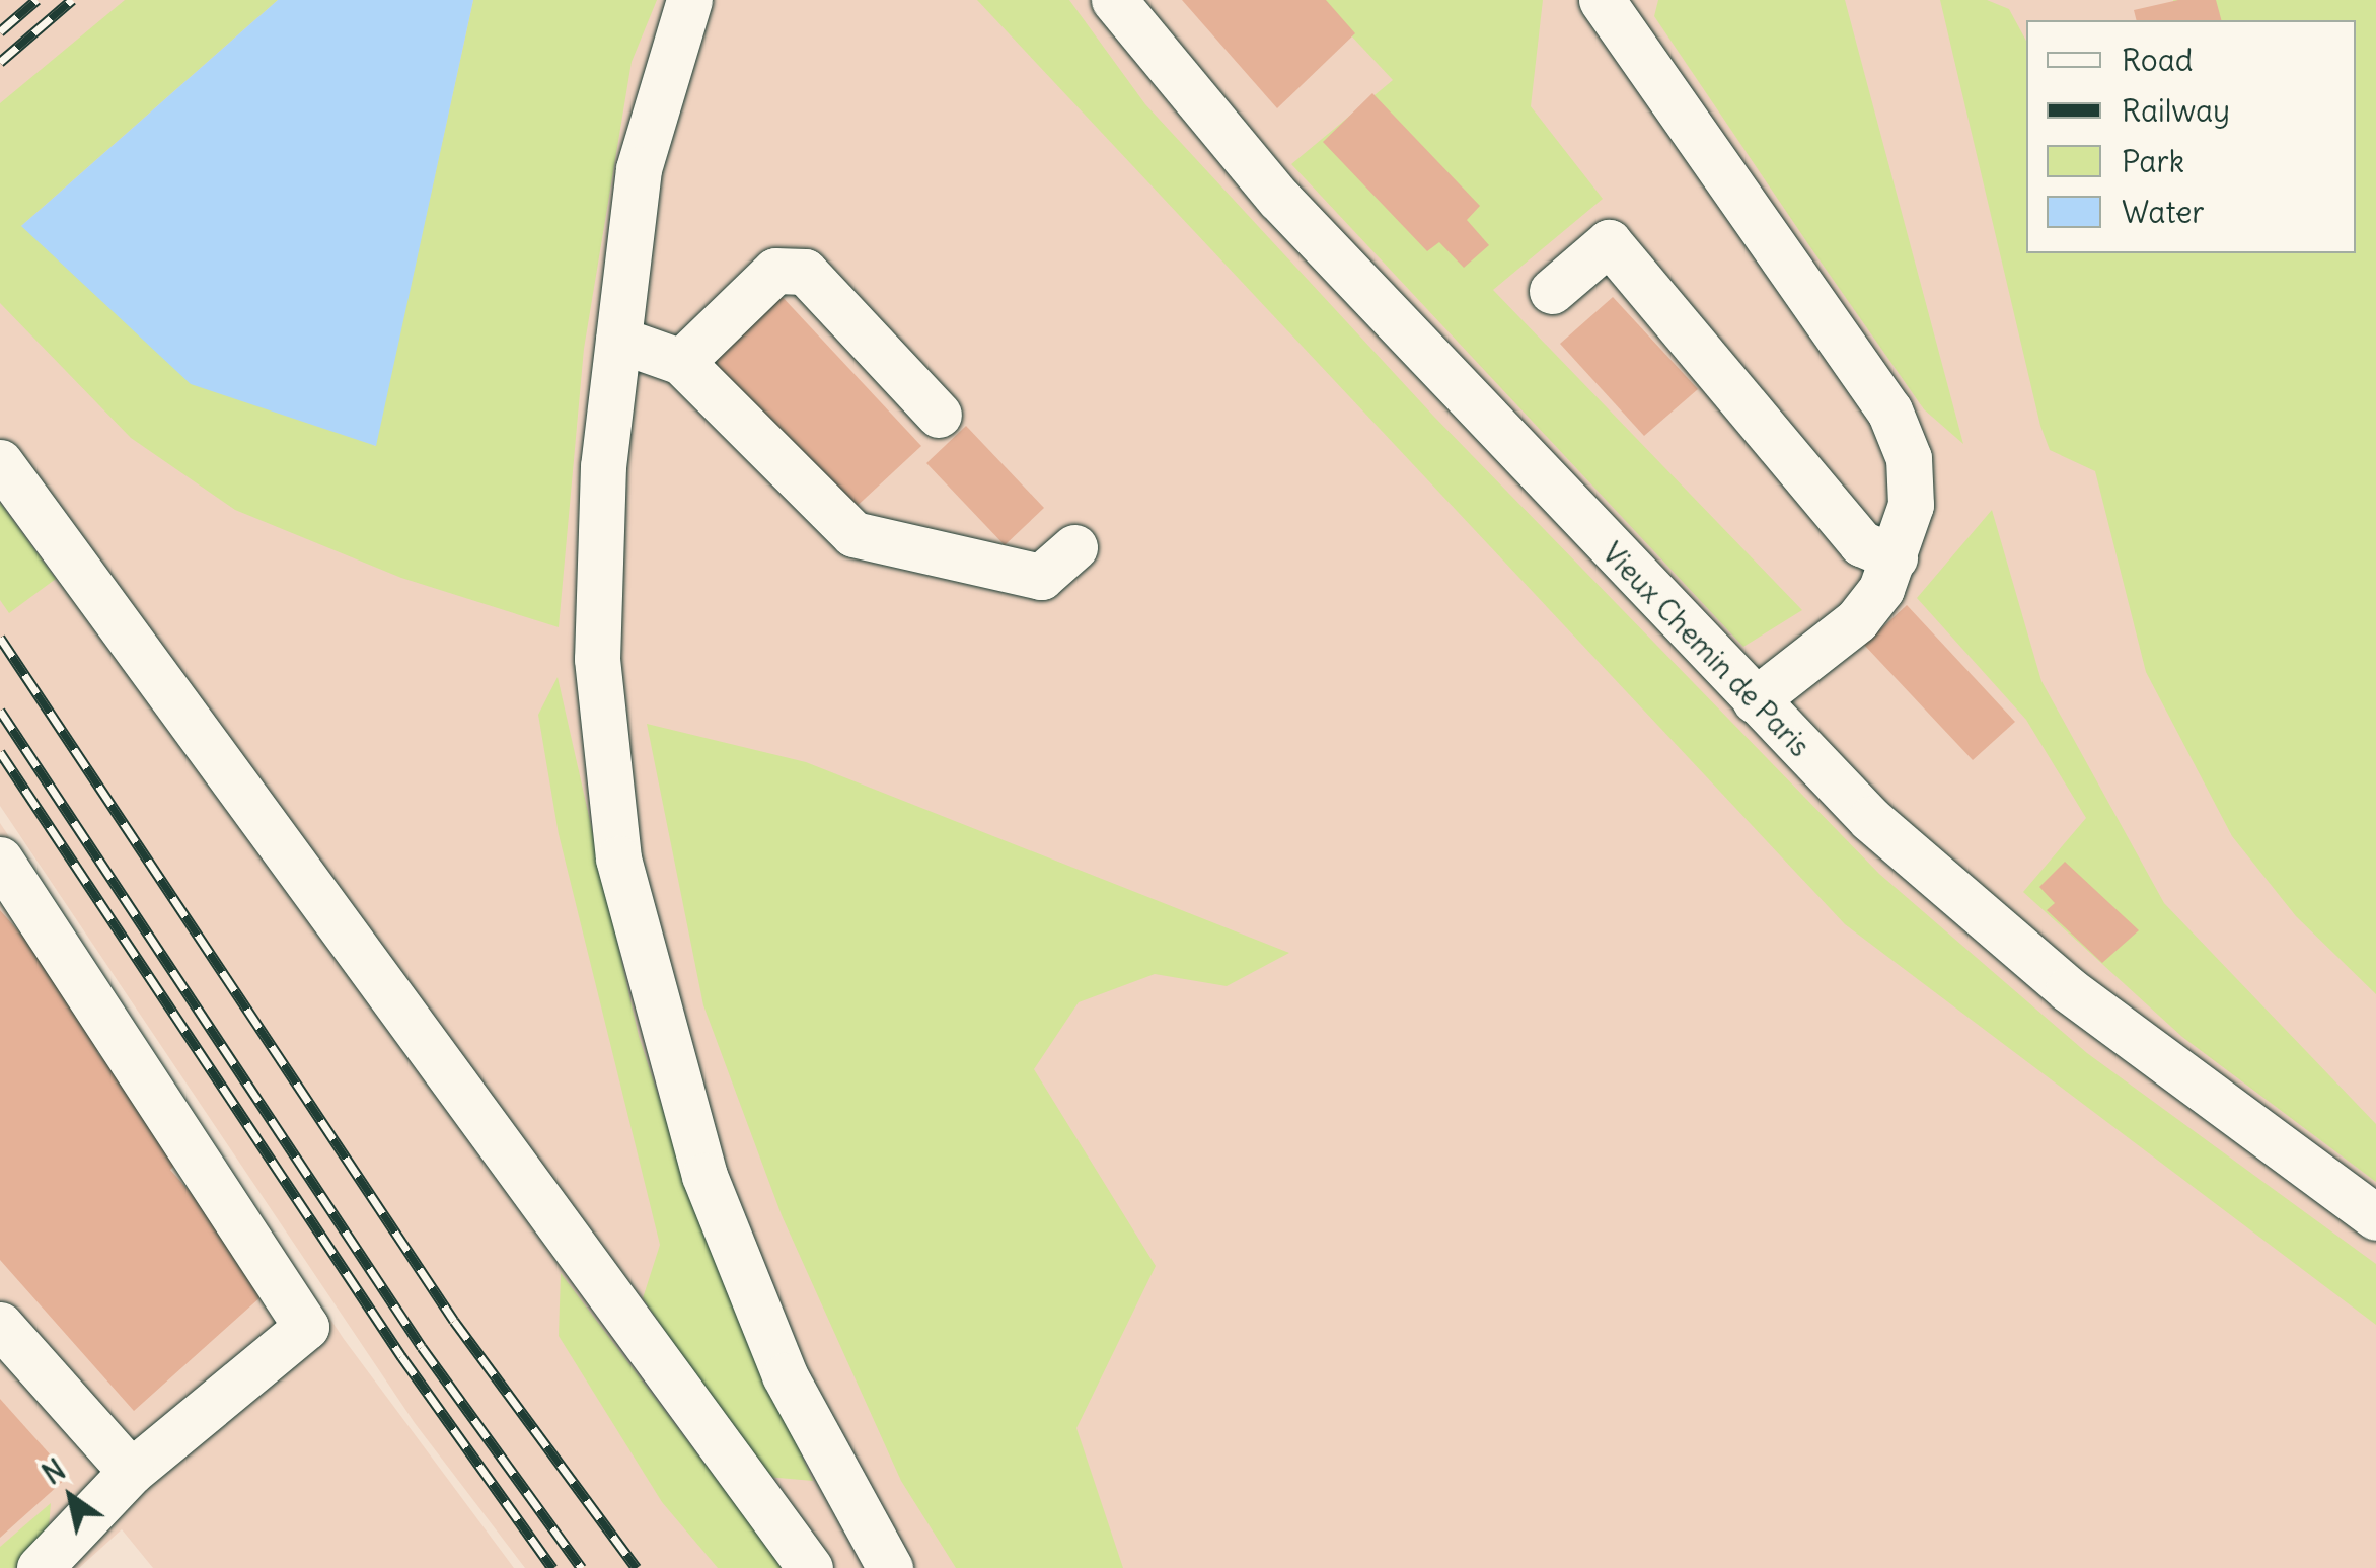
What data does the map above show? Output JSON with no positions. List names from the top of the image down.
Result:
{
  "streets": {
    "street": ["Vieux Chemin de Paris"]
  },
  "legend": [
    "Road",
    "Railway",
    "Park",
    "Water"
  ],
  "north": "top left"
}
